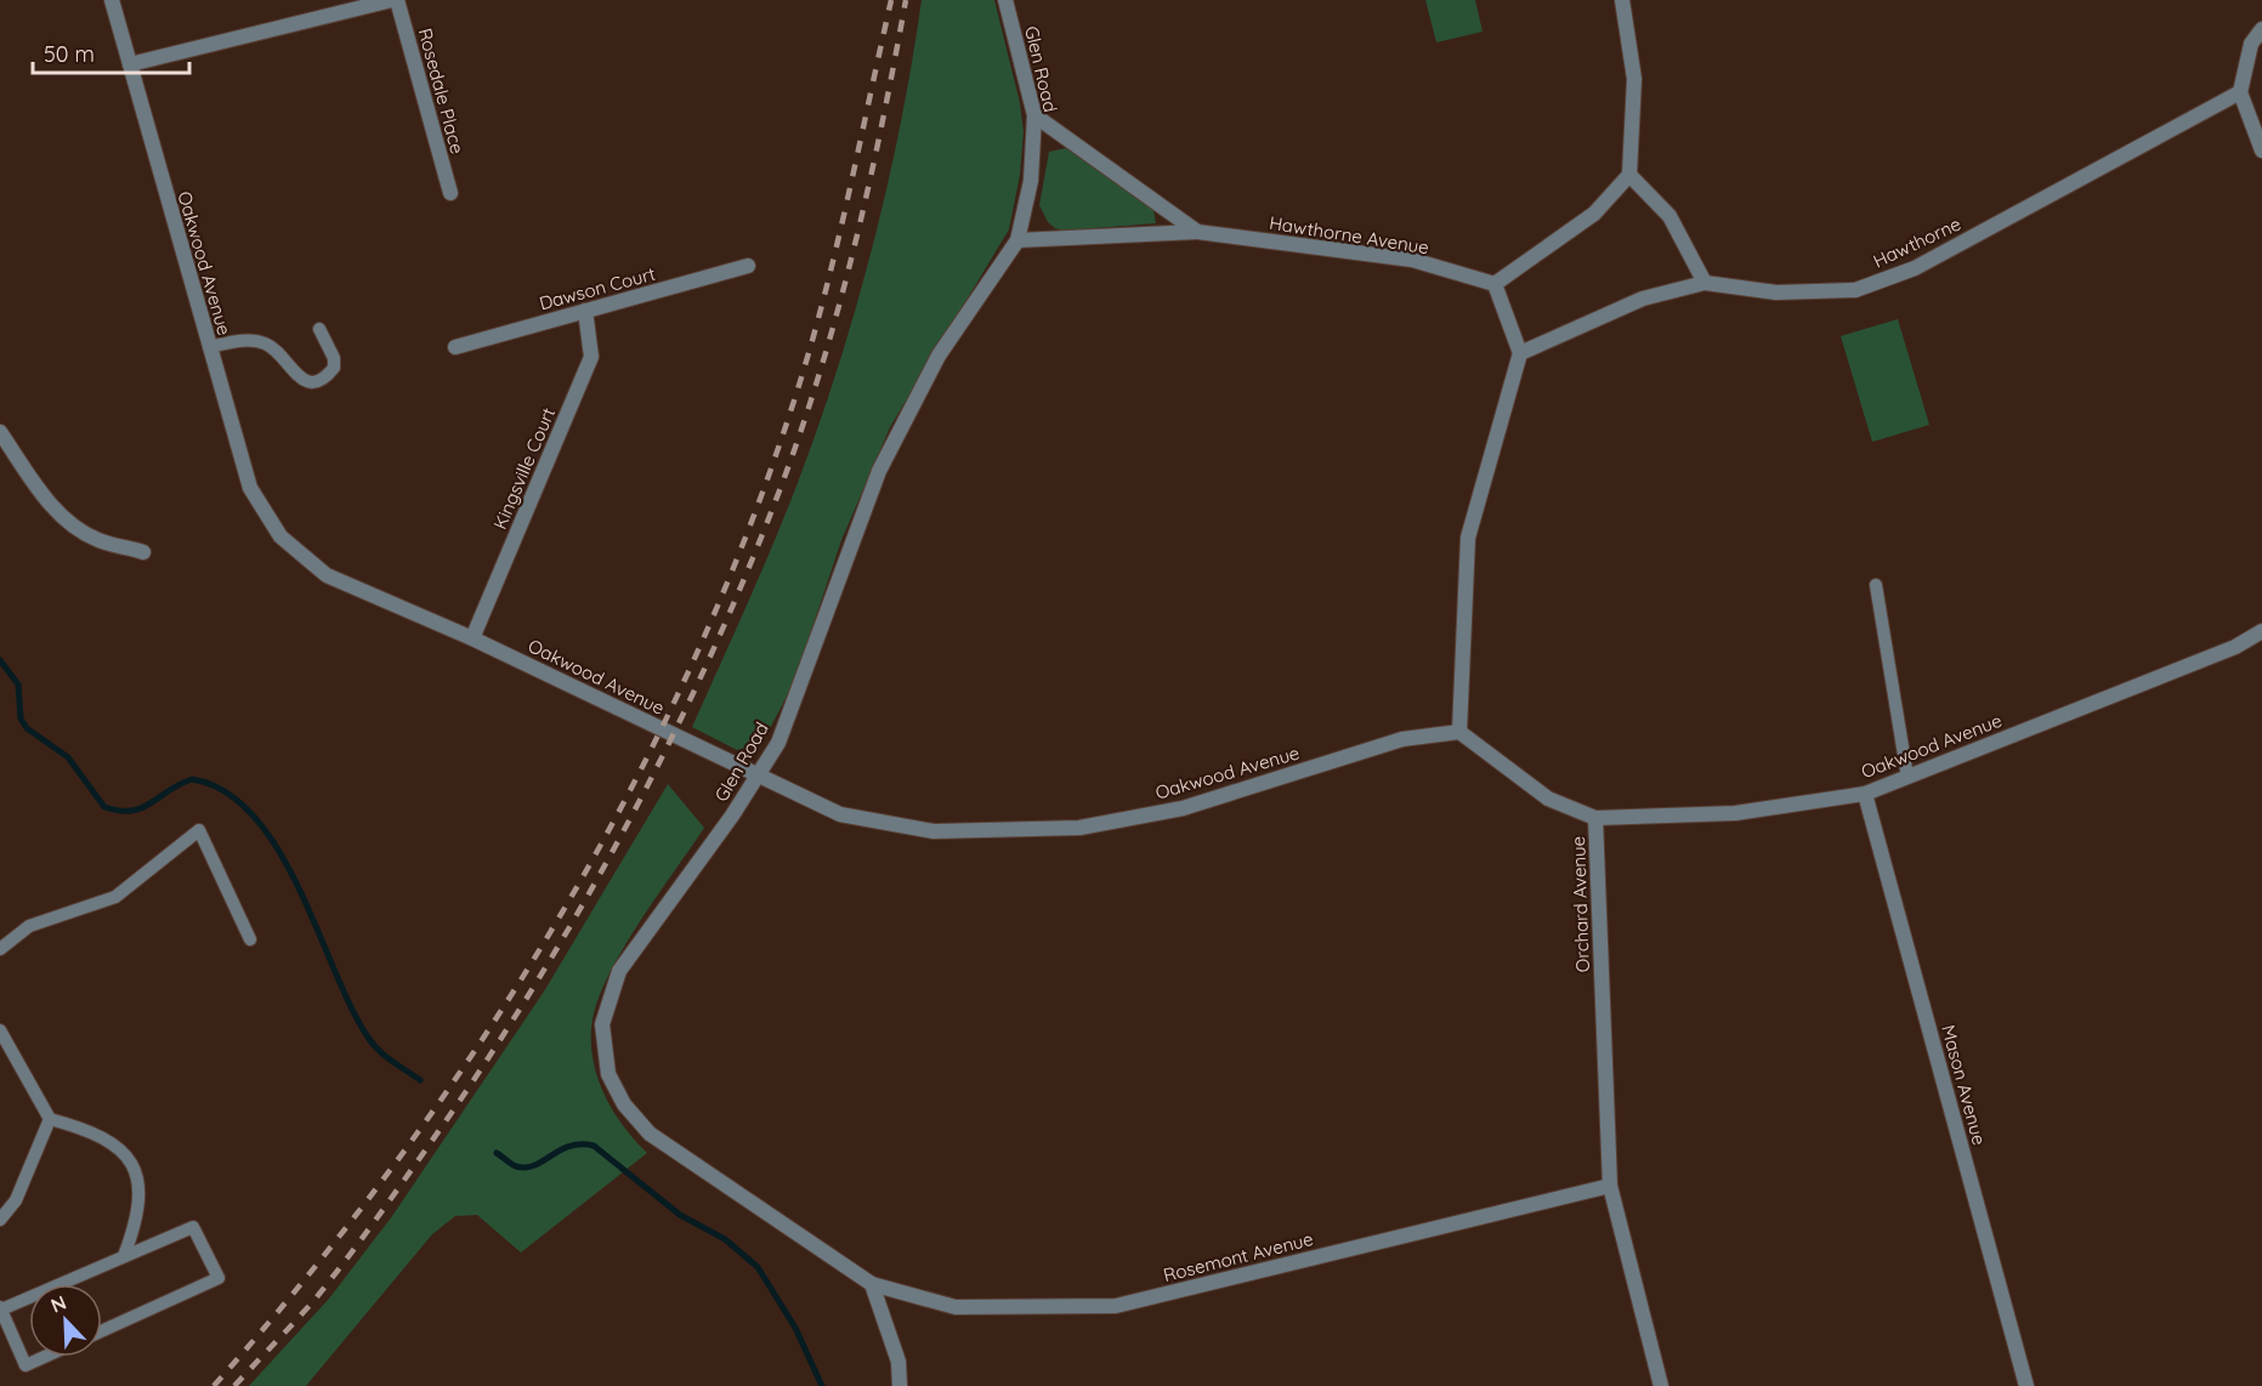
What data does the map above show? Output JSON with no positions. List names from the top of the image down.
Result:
{
  "streets": {
    "street": [
      "Glen Road",
      "Rosedale Place",
      "Hawthorne Avenue",
      "Hawthorne",
      "Oakwood Avenue",
      "Dawson Court",
      "Kingsville Court",
      "Orchard Avenue",
      "Mason Avenue",
      "Rosemont Avenue"
    ]
  },
  "crossings": [
    ["Glen Road", "Hawthorne Avenue"],
    ["Glen Road", "Oakwood Avenue"],
    ["Glen Road", "Rosemont Avenue"],
    ["Oakwood Avenue", "Kingsville Court"],
    ["Oakwood Avenue", "Orchard Avenue"],
    ["Oakwood Avenue", "Mason Avenue"],
    ["Dawson Court", "Kingsville Court"],
    ["Orchard Avenue", "Rosemont Avenue"]
  ],
  "scale_bar": "50 m",
  "north": "top left"
}
